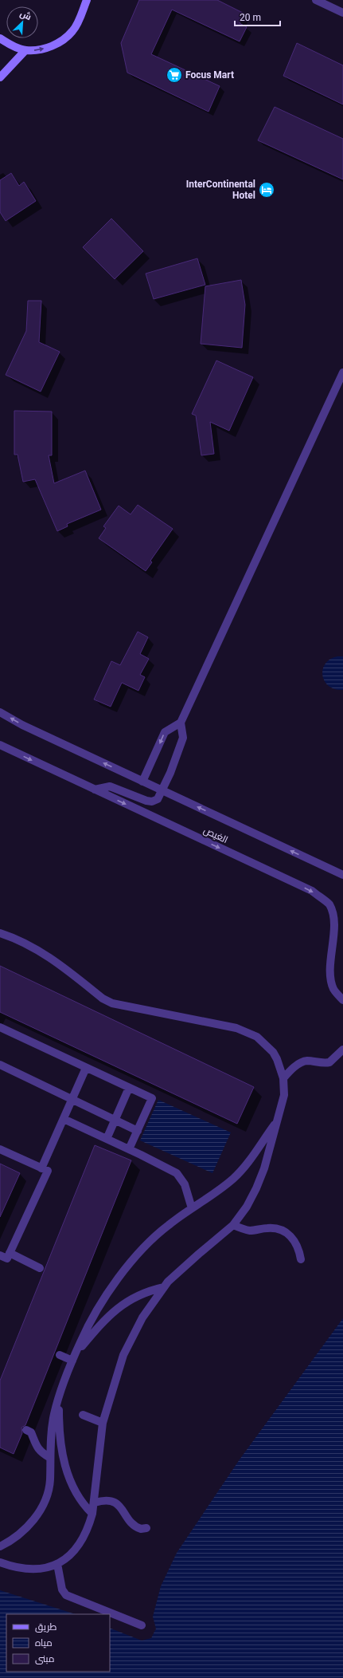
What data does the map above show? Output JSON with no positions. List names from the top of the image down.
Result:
{
  "streets": {
    "street": ["الغيص"]
  },
  "places": {
    "supermarket": ["Focus Mart"],
    "hotel": ["InterContinental Hotel"]
  },
  "legend": ["طريق", "مياه", "مبنى"],
  "scale_bar": "20 m",
  "north": "top right"
}
